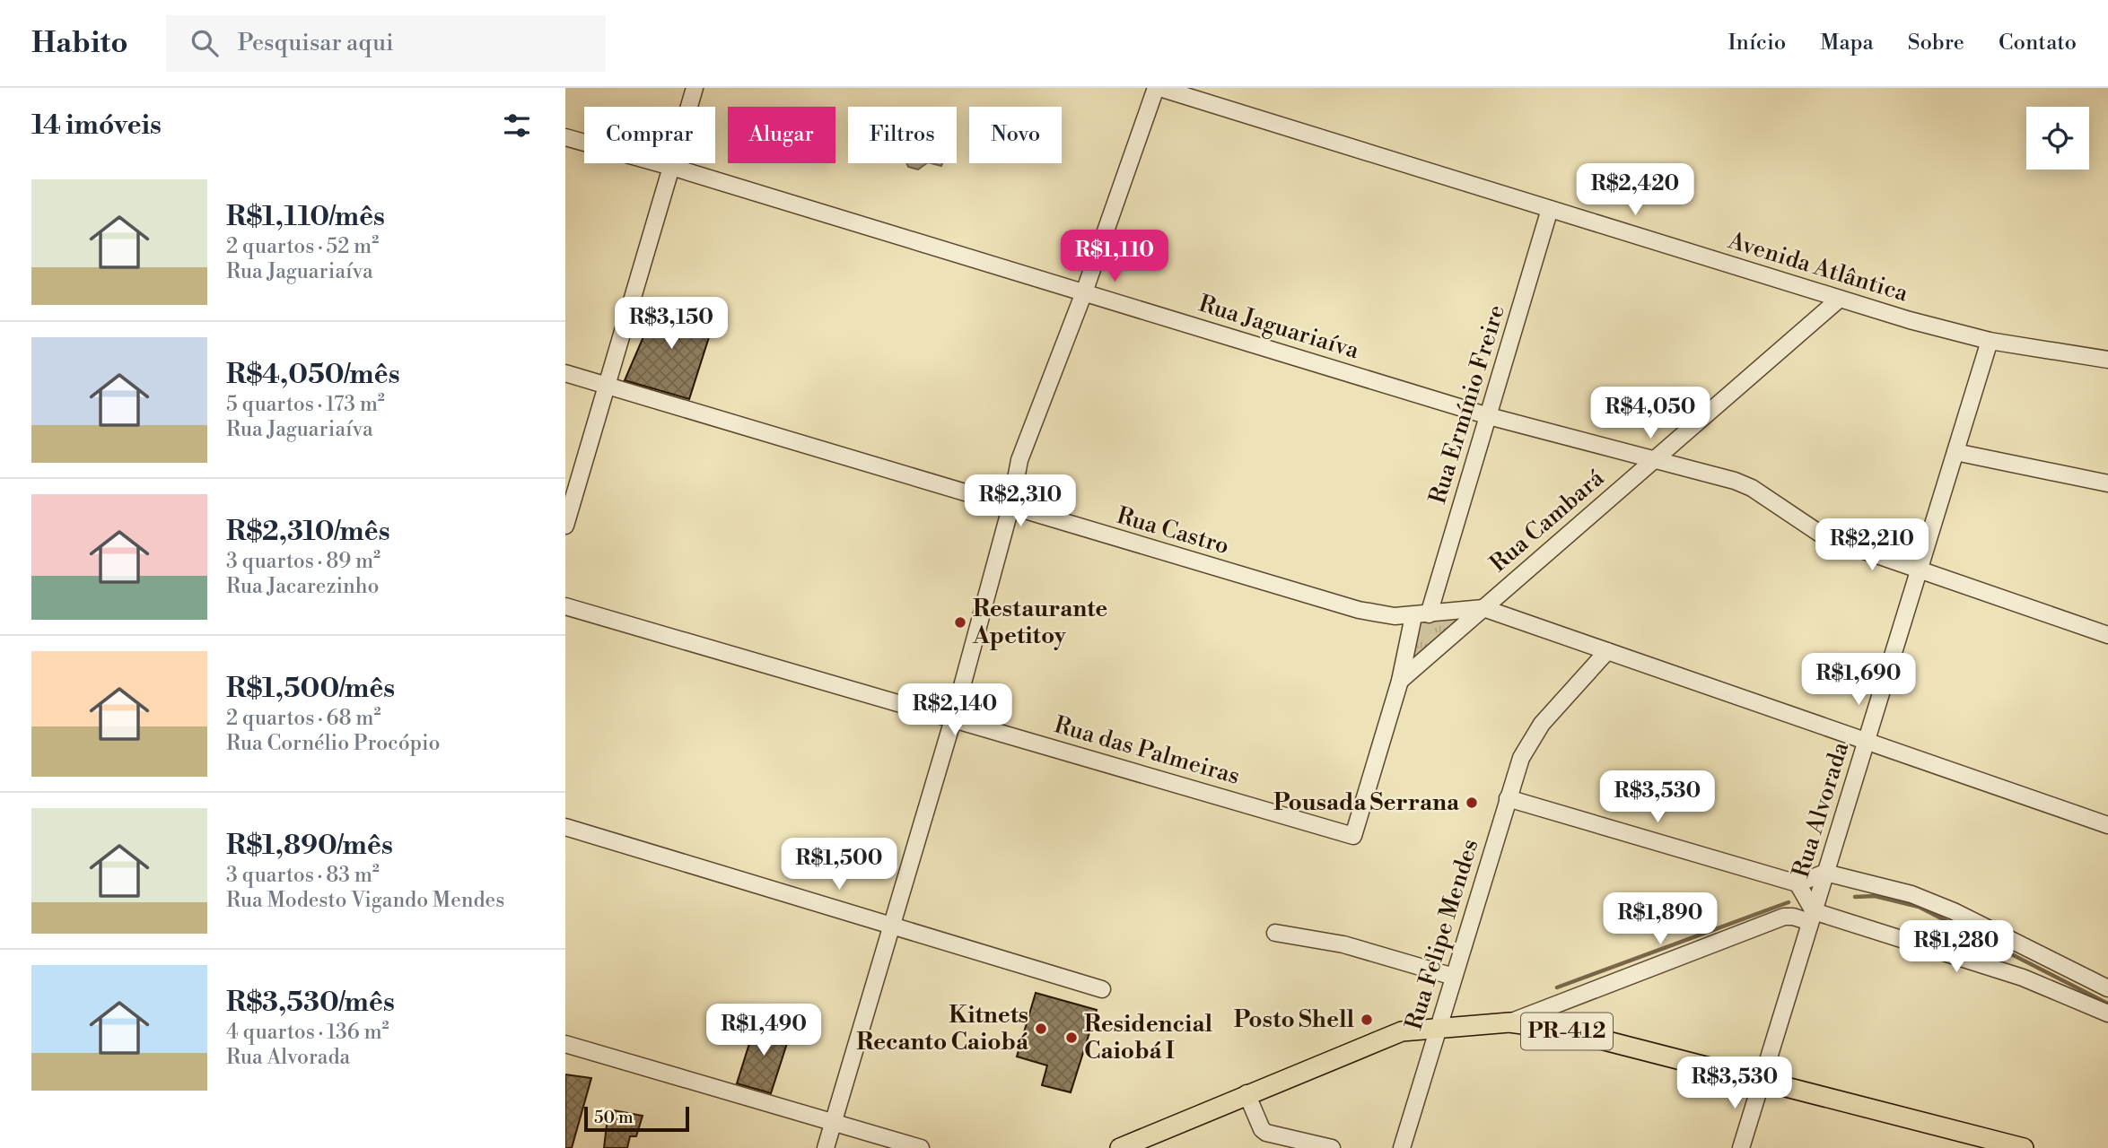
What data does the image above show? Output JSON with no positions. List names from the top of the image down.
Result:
{
  "streets": {
    "main road": ["PR-412"],
    "street": [
      "Avenida Atlântica",
      "Rua Jaguariaíva",
      "Rua Ermínio Freire",
      "Rua Cambará",
      "Rua Castro",
      "Rua das Palmeiras",
      "Rua Alvorada",
      "Rua Felipe Mendes"
    ]
  },
  "crossings": [
    ["Avenida Atlântica", "Rua Ermínio Freire"],
    ["Avenida Atlântica", "Rua Cambará"],
    ["Avenida Atlântica", "Rua Alvorada"],
    ["Rua Jaguariaíva", "Rua Ermínio Freire"],
    ["Rua Jaguariaíva", "Rua Cambará"],
    ["Rua Jaguariaíva", "Rua Alvorada"],
    ["Rua Ermínio Freire", "Rua Cambará"],
    ["Rua Ermínio Freire", "Rua Castro"],
    ["Rua Ermínio Freire", "Rua das Palmeiras"],
    ["Rua Cambará", "Rua Castro"],
    ["Rua Alvorada", "PR-412"],
    ["Rua Felipe Mendes", "PR-412"]
  ],
  "places": [
    "Restaurante Apetitoy",
    "Pousada Serrana",
    "Posto Shell",
    "Kitnets Recanto Caiobá",
    "Residencial Caiobá I"
  ],
  "scale_bar": "50 m",
  "page": {
    "header": "Habito",
    "search": "Pesquisar aqui",
    "nav": [
      "Início",
      "Mapa",
      "Sobre",
      "Contato"
    ],
    "heading": "14 imóveis",
    "chip": [
      "Comprar",
      "Alugar",
      "Filtros",
      "Novo"
    ],
    "list": [
      {
        "name": "R$1,110/mês",
        "note": "2 quartos · 52 m² · Rua Jaguariaíva"
      },
      {
        "name": "R$4,050/mês",
        "note": "5 quartos · 173 m² · Rua Jaguariaíva"
      },
      {
        "name": "R$2,310/mês",
        "note": "3 quartos · 89 m² · Rua Jacarezinho"
      },
      {
        "name": "R$1,500/mês",
        "note": "2 quartos · 68 m² · Rua Cornélio Procópio"
      },
      {
        "name": "R$1,890/mês",
        "note": "3 quartos · 83 m² · Rua Modesto Vigando Mendes"
      },
      {
        "name": "R$3,530/mês",
        "note": "4 quartos · 136 m² · Rua Alvorada"
      }
    ],
    "price": [
      "R$2,420",
      "R$1,110",
      "R$3,150",
      "R$4,050",
      "R$2,310",
      "R$2,210",
      "R$1,690",
      "R$2,140",
      "R$3,530",
      "R$1,500",
      "R$1,890",
      "R$1,280",
      "R$1,490",
      "R$3,530"
    ],
    "scale": "50 m"
  }
}
